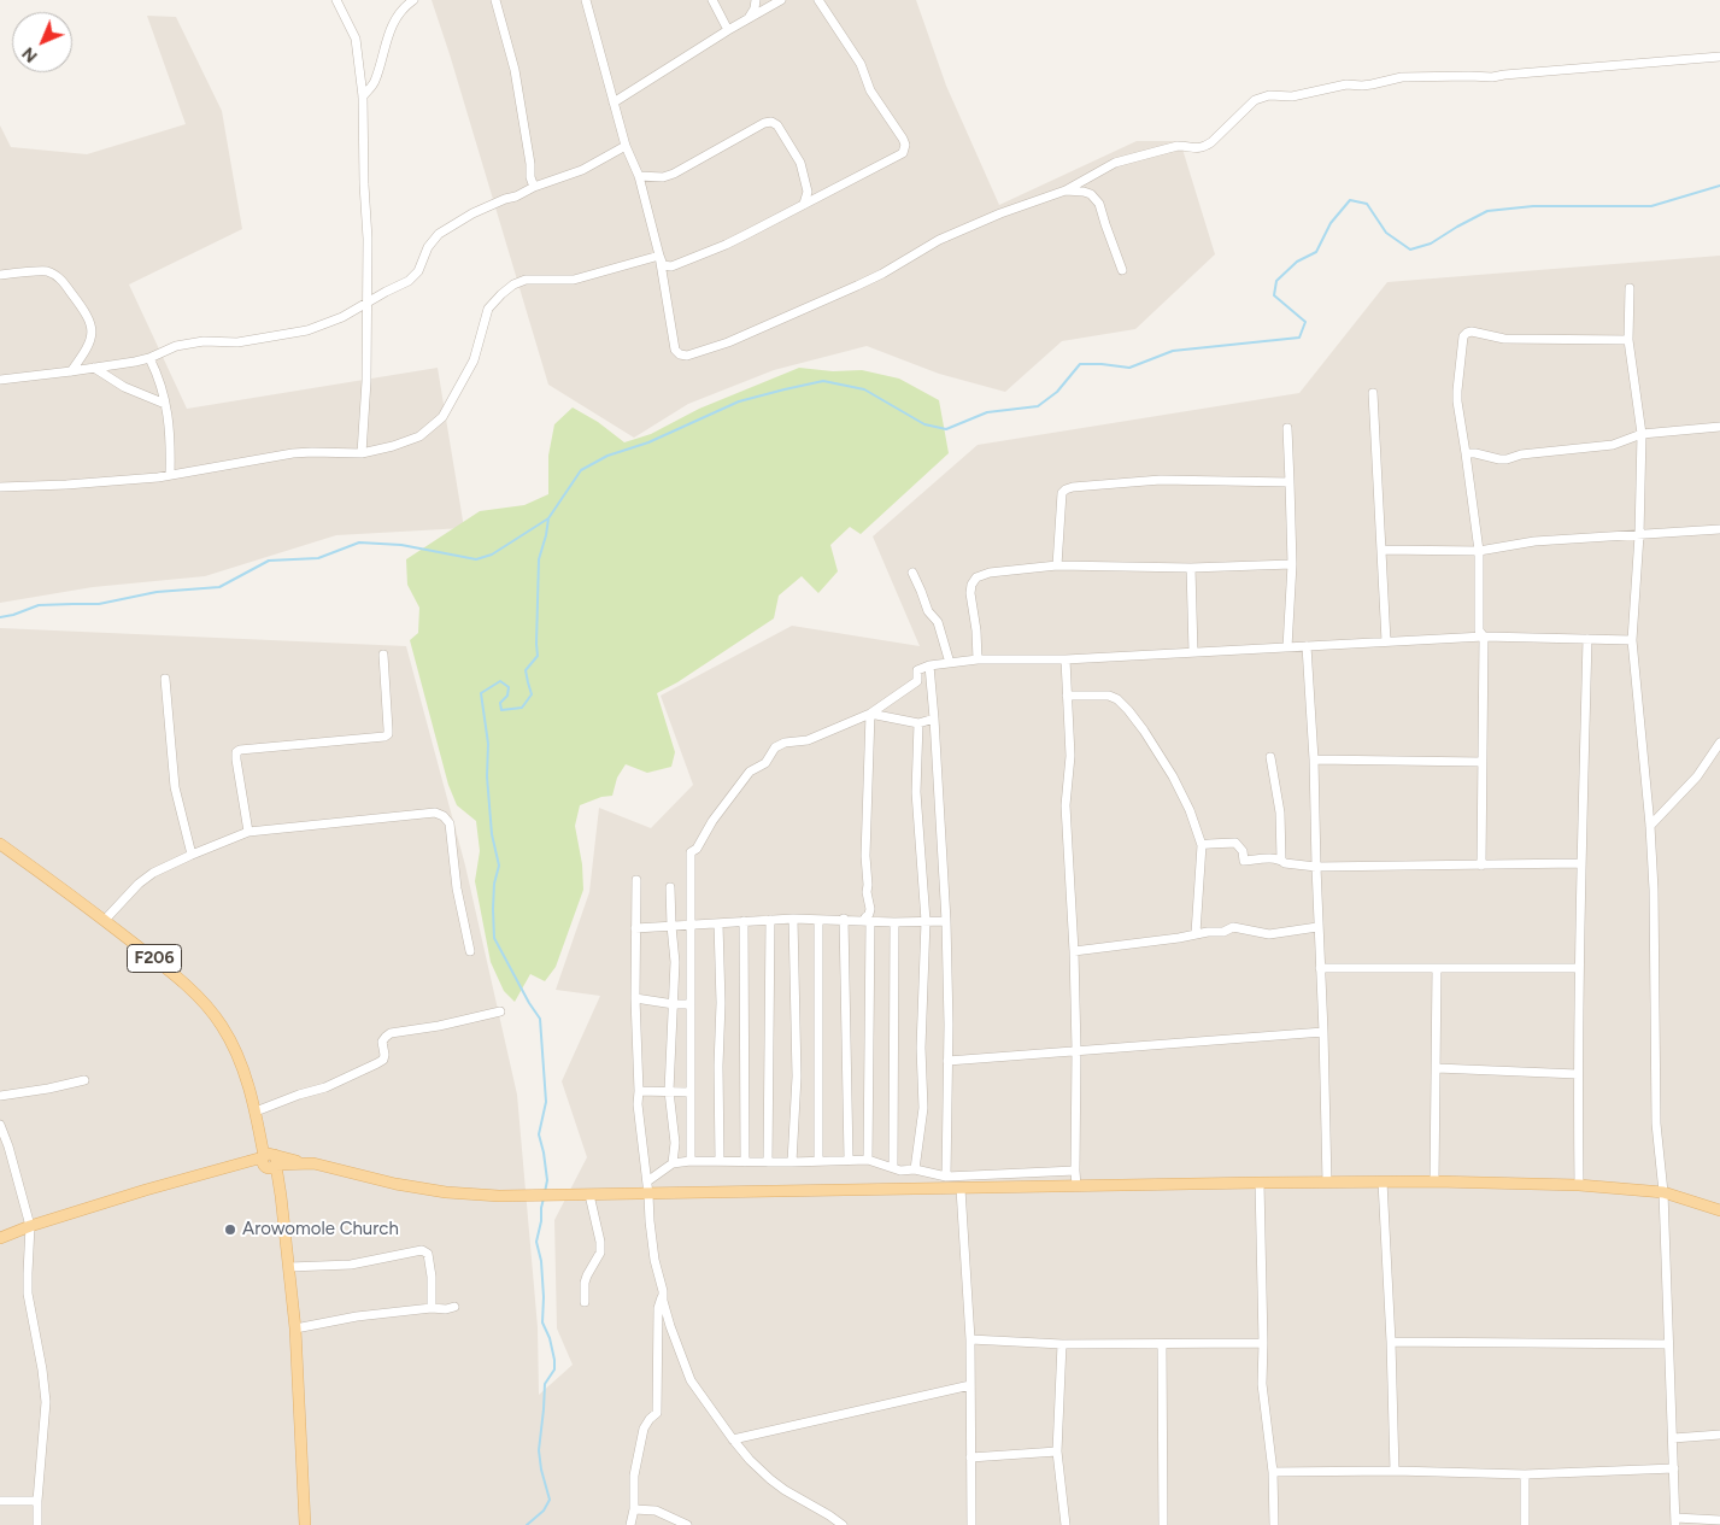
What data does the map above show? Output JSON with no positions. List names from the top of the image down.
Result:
{
  "streets": {
    "main road": ["F206"]
  },
  "places": ["Arowomole Church"],
  "north": "bottom left"
}
